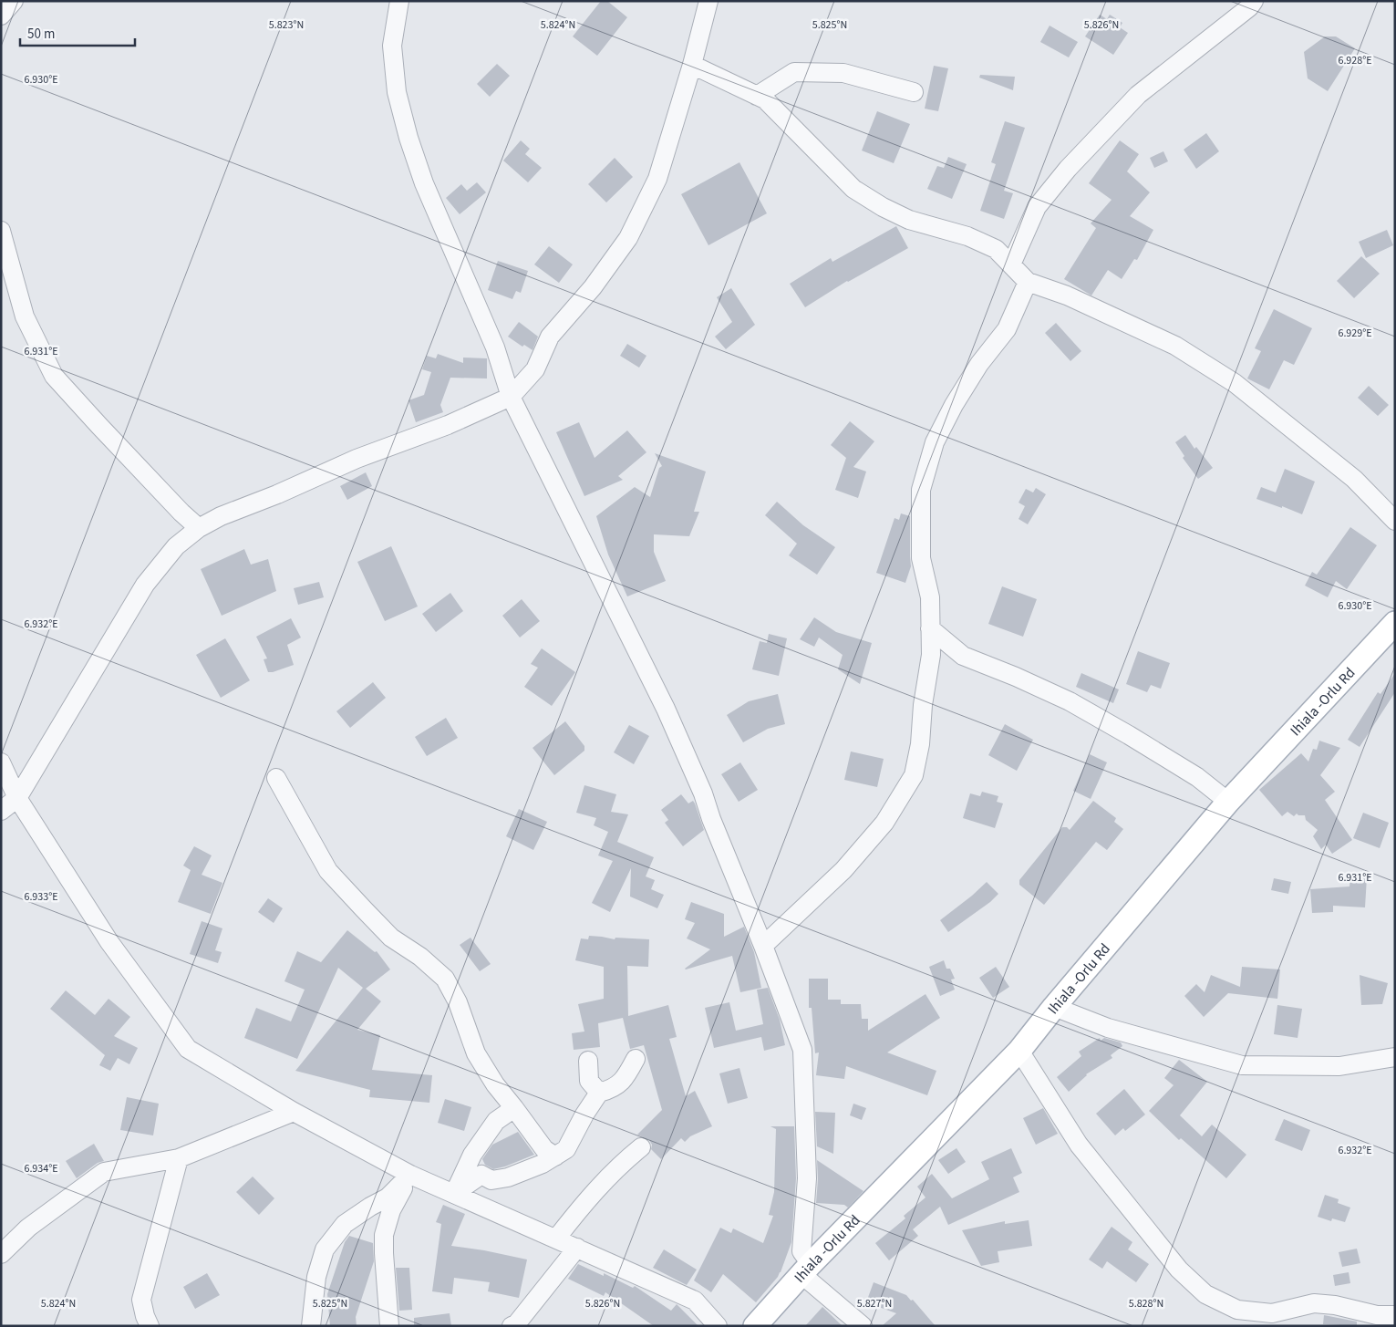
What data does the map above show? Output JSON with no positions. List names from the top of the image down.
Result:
{
  "streets": {
    "main road": ["Ihiala -Orlu Rd"]
  },
  "scale_bar": "50 m",
  "coordinates": [
    "5.823°N",
    "5.824°N",
    "5.825°N",
    "5.826°N",
    "6.928°E",
    "6.930°E",
    "6.929°E",
    "6.931°E",
    "6.932°E",
    "6.933°E",
    "6.934°E",
    "5.827°N",
    "5.828°N"
  ]
}
